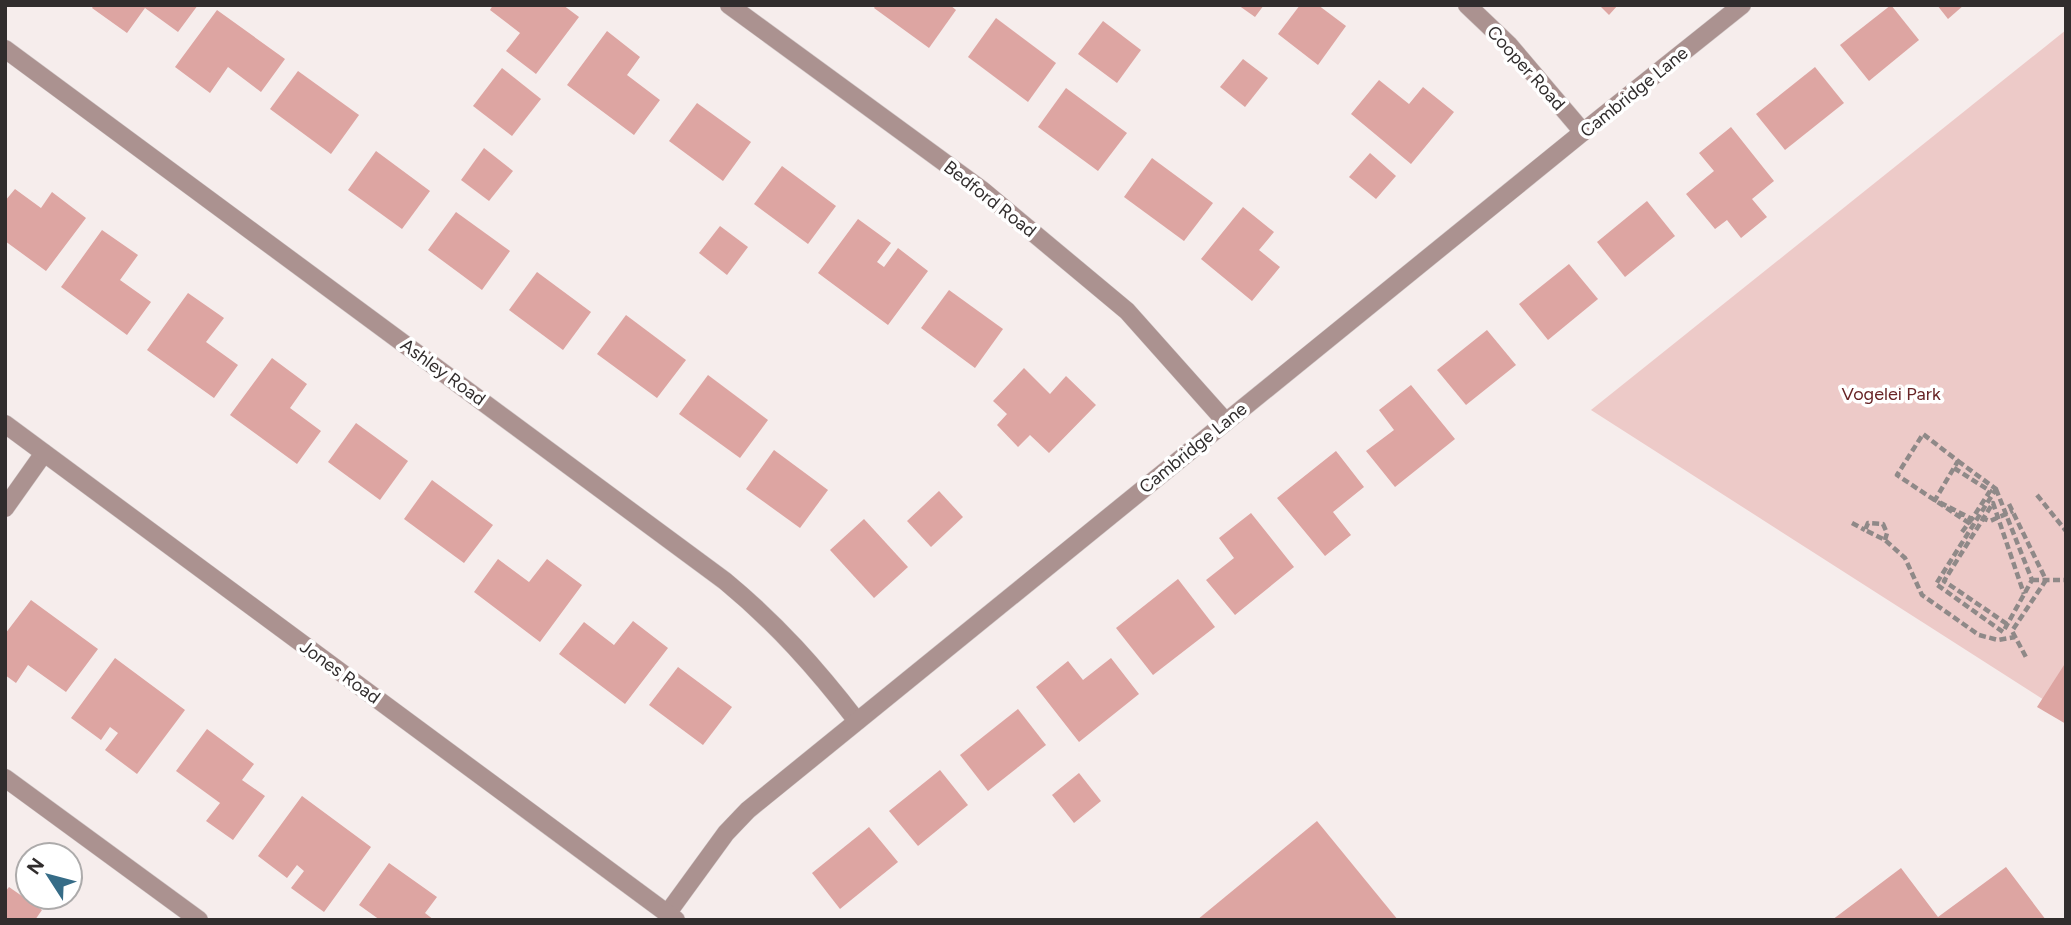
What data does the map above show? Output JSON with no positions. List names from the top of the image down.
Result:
{
  "streets": {
    "street": [
      "Cooper Road",
      "Cambridge Lane",
      "Bedford Road",
      "Ashley Road",
      "Jones Road"
    ]
  },
  "crossings": [
    ["Cooper Road", "Cambridge Lane"],
    ["Cambridge Lane", "Bedford Road"],
    ["Cambridge Lane", "Ashley Road"],
    ["Cambridge Lane", "Jones Road"]
  ],
  "parks": ["Vogelei Park"],
  "north": "top left"
}
